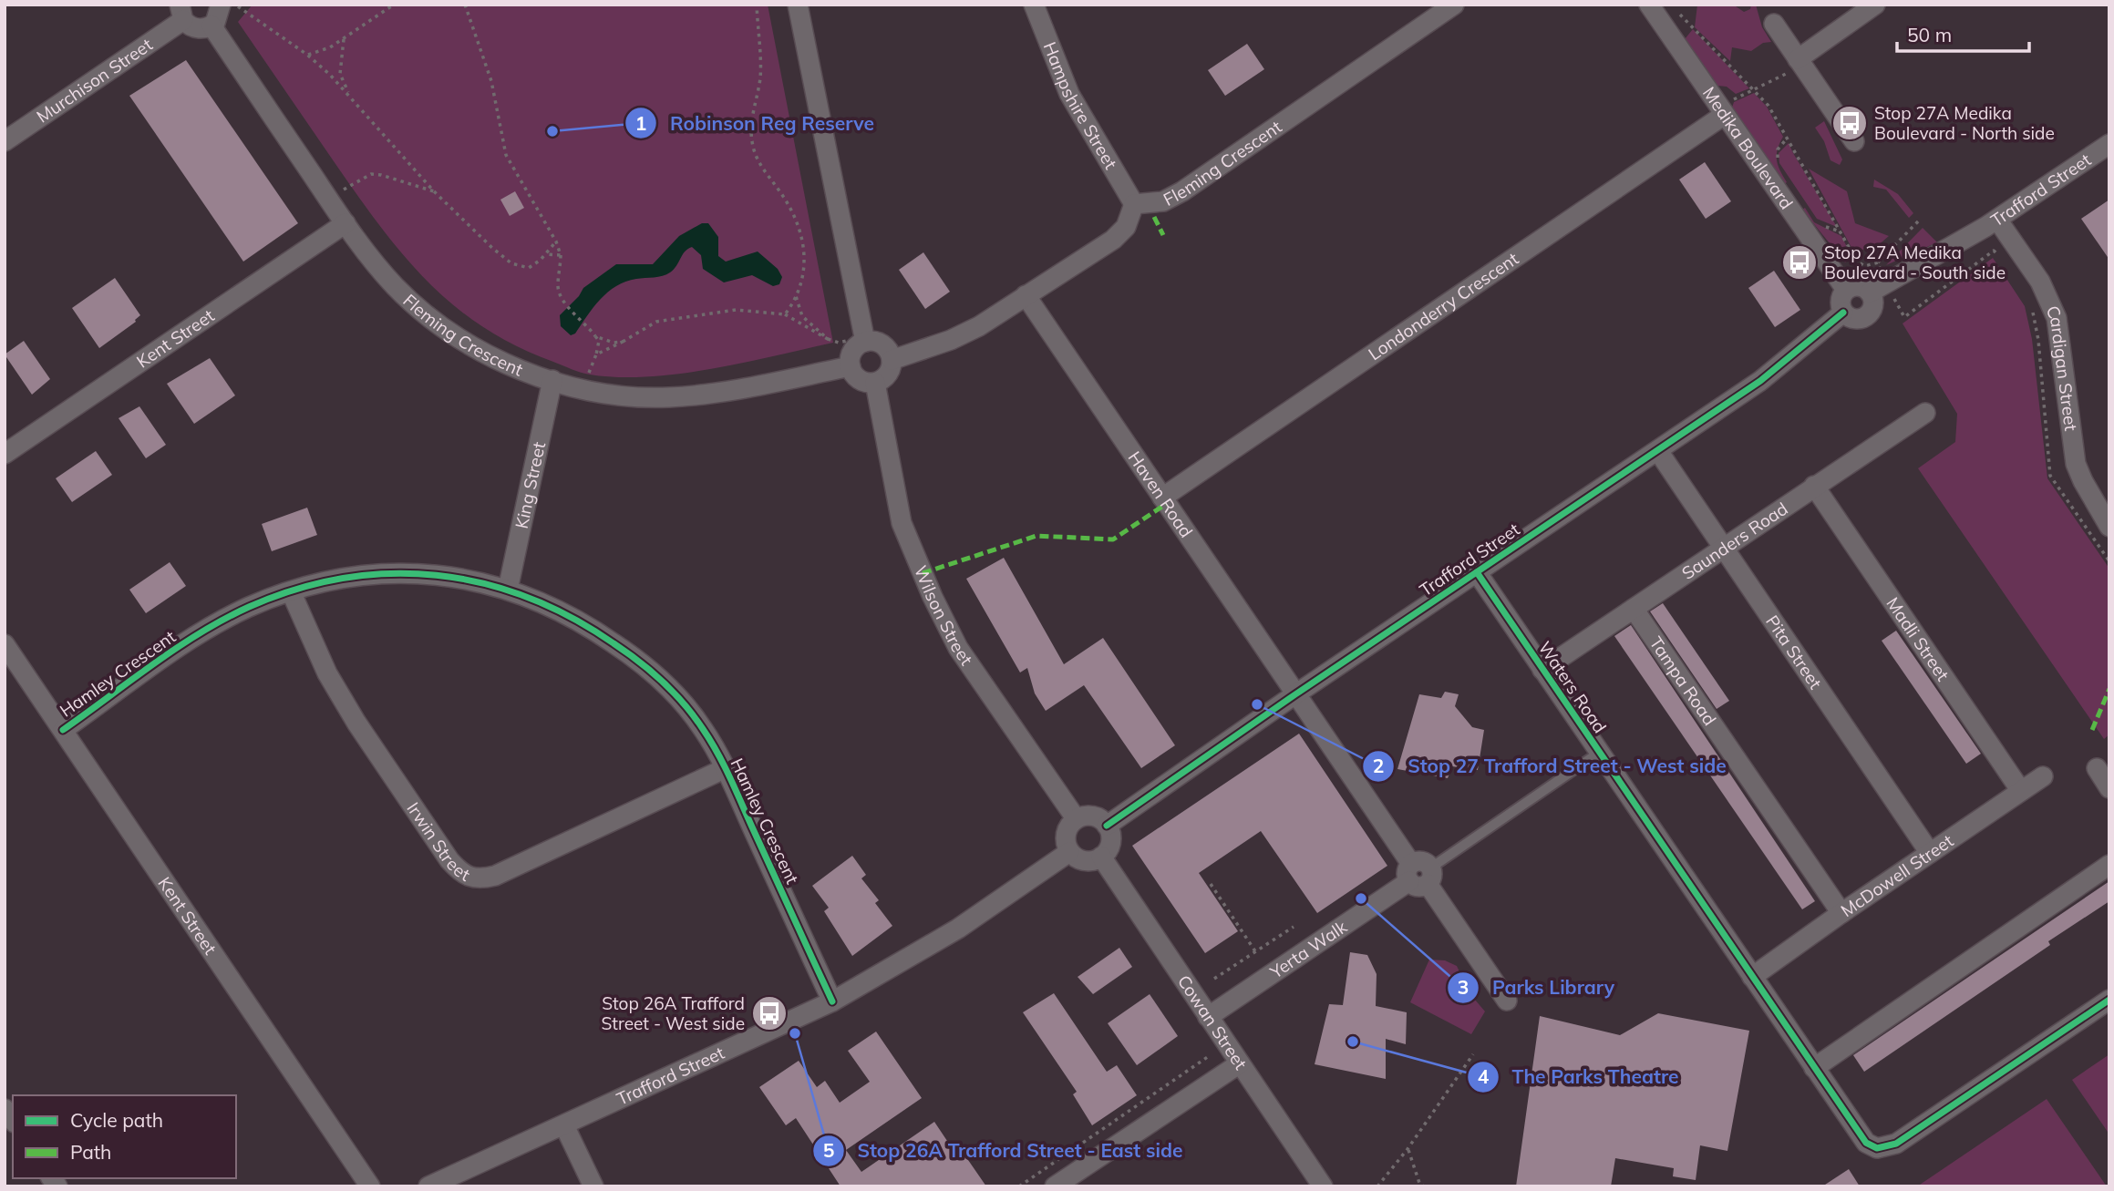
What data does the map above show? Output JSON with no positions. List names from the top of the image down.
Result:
{
  "streets": {
    "street": [
      "Murchison Street",
      "Hampshire Street",
      "Medika Boulevard",
      "Fleming Crescent",
      "Trafford Street",
      "Londonderry Crescent",
      "Kent Street",
      "Cardigan Street",
      "King Street",
      "Haven Road",
      "Saunders Road",
      "Wilson Street",
      "Madli Street",
      "Pita Street",
      "Hamley Crescent",
      "Tampa Road",
      "Waters Road",
      "Irwin Street",
      "McDowell Street",
      "Yerta Walk",
      "Cowan Street"
    ]
  },
  "crossings": [
    ["Hampshire Street", "Fleming Crescent"],
    ["Medika Boulevard", "Trafford Street"],
    ["Medika Boulevard", "Londonderry Crescent"],
    ["Fleming Crescent", "Kent Street"],
    ["Fleming Crescent", "King Street"],
    ["Fleming Crescent", "Wilson Street"],
    ["Trafford Street", "Cardigan Street"],
    ["Trafford Street", "Haven Road"],
    ["Trafford Street", "Wilson Street"],
    ["Trafford Street", "Pita Street"],
    ["Trafford Street", "Hamley Crescent"],
    ["Trafford Street", "Waters Road"],
    ["Trafford Street", "Cowan Street"],
    ["Londonderry Crescent", "Haven Road"],
    ["Kent Street", "Hamley Crescent"],
    ["King Street", "Hamley Crescent"],
    ["Haven Road", "Yerta Walk"],
    ["Saunders Road", "Madli Street"],
    ["Saunders Road", "Pita Street"],
    ["Saunders Road", "Tampa Road"],
    ["Saunders Road", "Waters Road"],
    ["Wilson Street", "Cowan Street"],
    ["Madli Street", "McDowell Street"],
    ["Pita Street", "McDowell Street"],
    ["Hamley Crescent", "Irwin Street"],
    ["Tampa Road", "McDowell Street"],
    ["Waters Road", "McDowell Street"],
    ["Waters Road", "Yerta Walk"],
    ["Yerta Walk", "Cowan Street"]
  ],
  "places": {
    "bus stop": ["Stop 27A Medika Boulevard - North side", "Stop 27A Medika Boulevard - South side", "Stop 26A Trafford Street - West side"],
    "other": [
      "Robinson Reg Reserve",
      "Stop 27 Trafford Street - West side",
      "Parks Library",
      "Stop 26A Trafford Street - East side",
      "The Parks Theatre"
    ]
  },
  "legend": ["Cycle path", "Path"],
  "scale_bar": "50 m"
}
